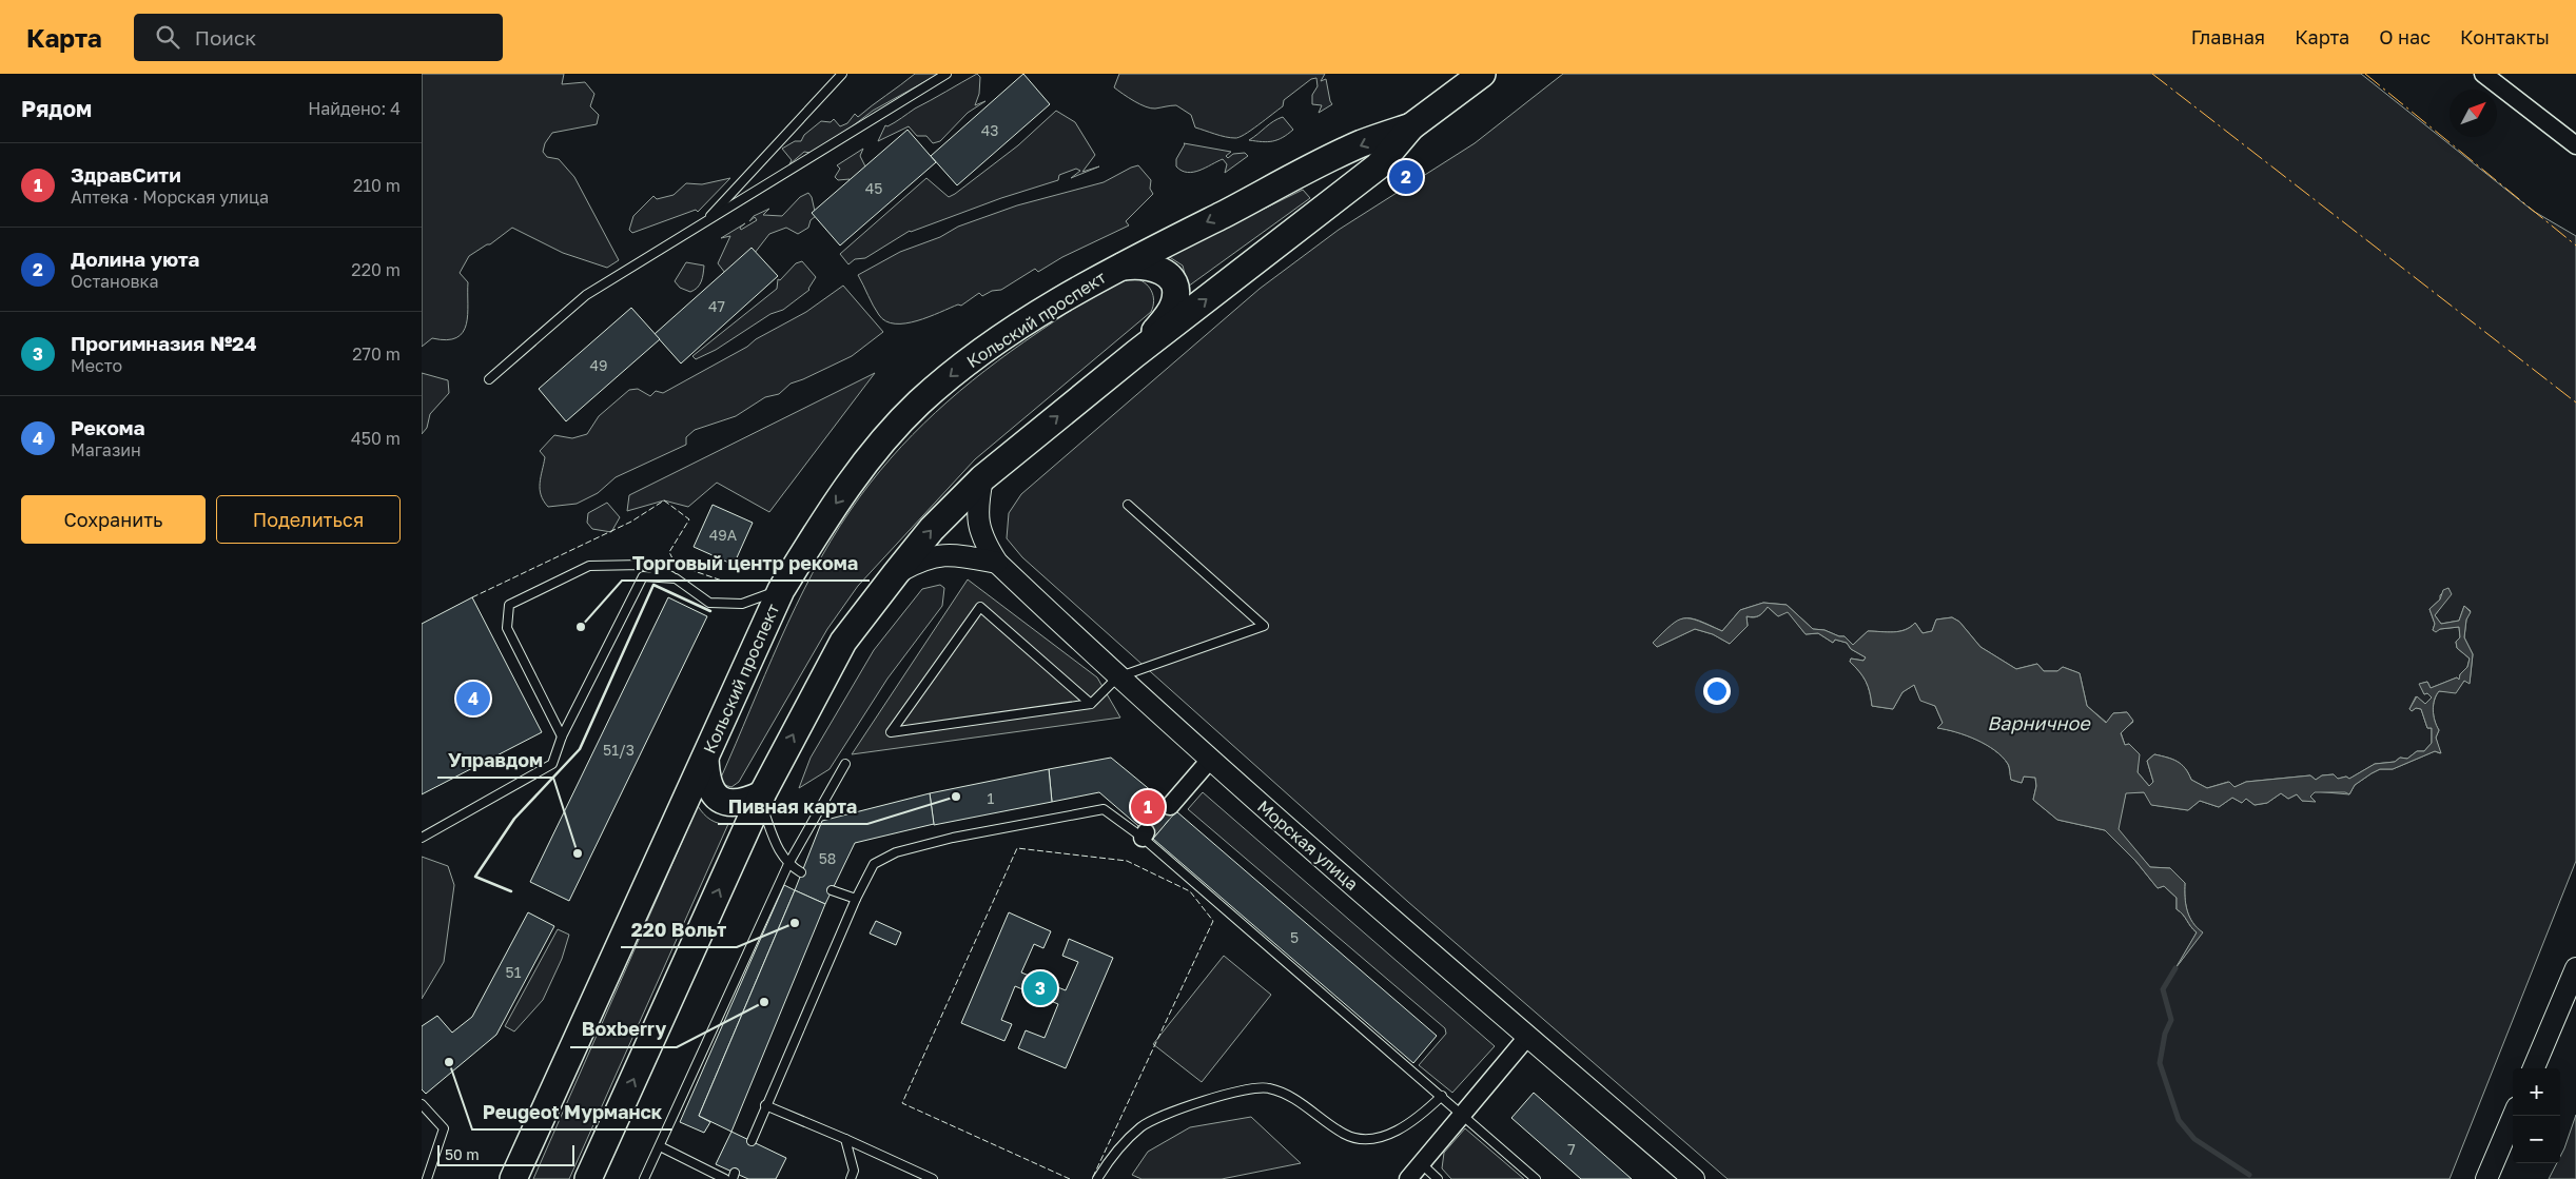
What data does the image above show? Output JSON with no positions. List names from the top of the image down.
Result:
{
  "streets": {
    "main road": ["Кольский проспект"],
    "street": ["Морская улица"]
  },
  "crossings": [
    ["Кольский проспект", "Морская улица"]
  ],
  "water": ["Варничное"],
  "places": [
    "Торговый центр рекома",
    "Пивная карта",
    "Управдом",
    "220 Вольт",
    "Boxberry",
    "Peugeot Мурманск"
  ],
  "house_numbers": [
    "43",
    "45",
    "47",
    "49",
    "49А",
    "51/3",
    "1",
    "58",
    "5",
    "51",
    "7"
  ],
  "scale_bar": "50 m",
  "north": "top right",
  "page": {
    "header": "Карта",
    "search": "Поиск",
    "nav": [
      "Главная",
      "Карта",
      "О нас",
      "Контакты"
    ],
    "heading": ["Рядом", "Найдено: 4"],
    "list": [
      {
        "mark": "1",
        "name": "ЗдравСити",
        "note": "Аптека · Морская улица",
        "value": "210 m"
      },
      {
        "mark": "2",
        "name": "Долина уюта",
        "note": "Остановка",
        "value": "220 m"
      },
      {
        "mark": "3",
        "name": "Прогимназия №24",
        "note": "Место",
        "value": "270 m"
      },
      {
        "mark": "4",
        "name": "Рекома",
        "note": "Магазин",
        "value": "450 m"
      }
    ],
    "pins": [
      "2",
      "4",
      "1",
      "3"
    ],
    "buttons": ["Сохранить", "Поделиться"],
    "map_buttons": ["+", "−"],
    "scale": "50 m"
  }
}
